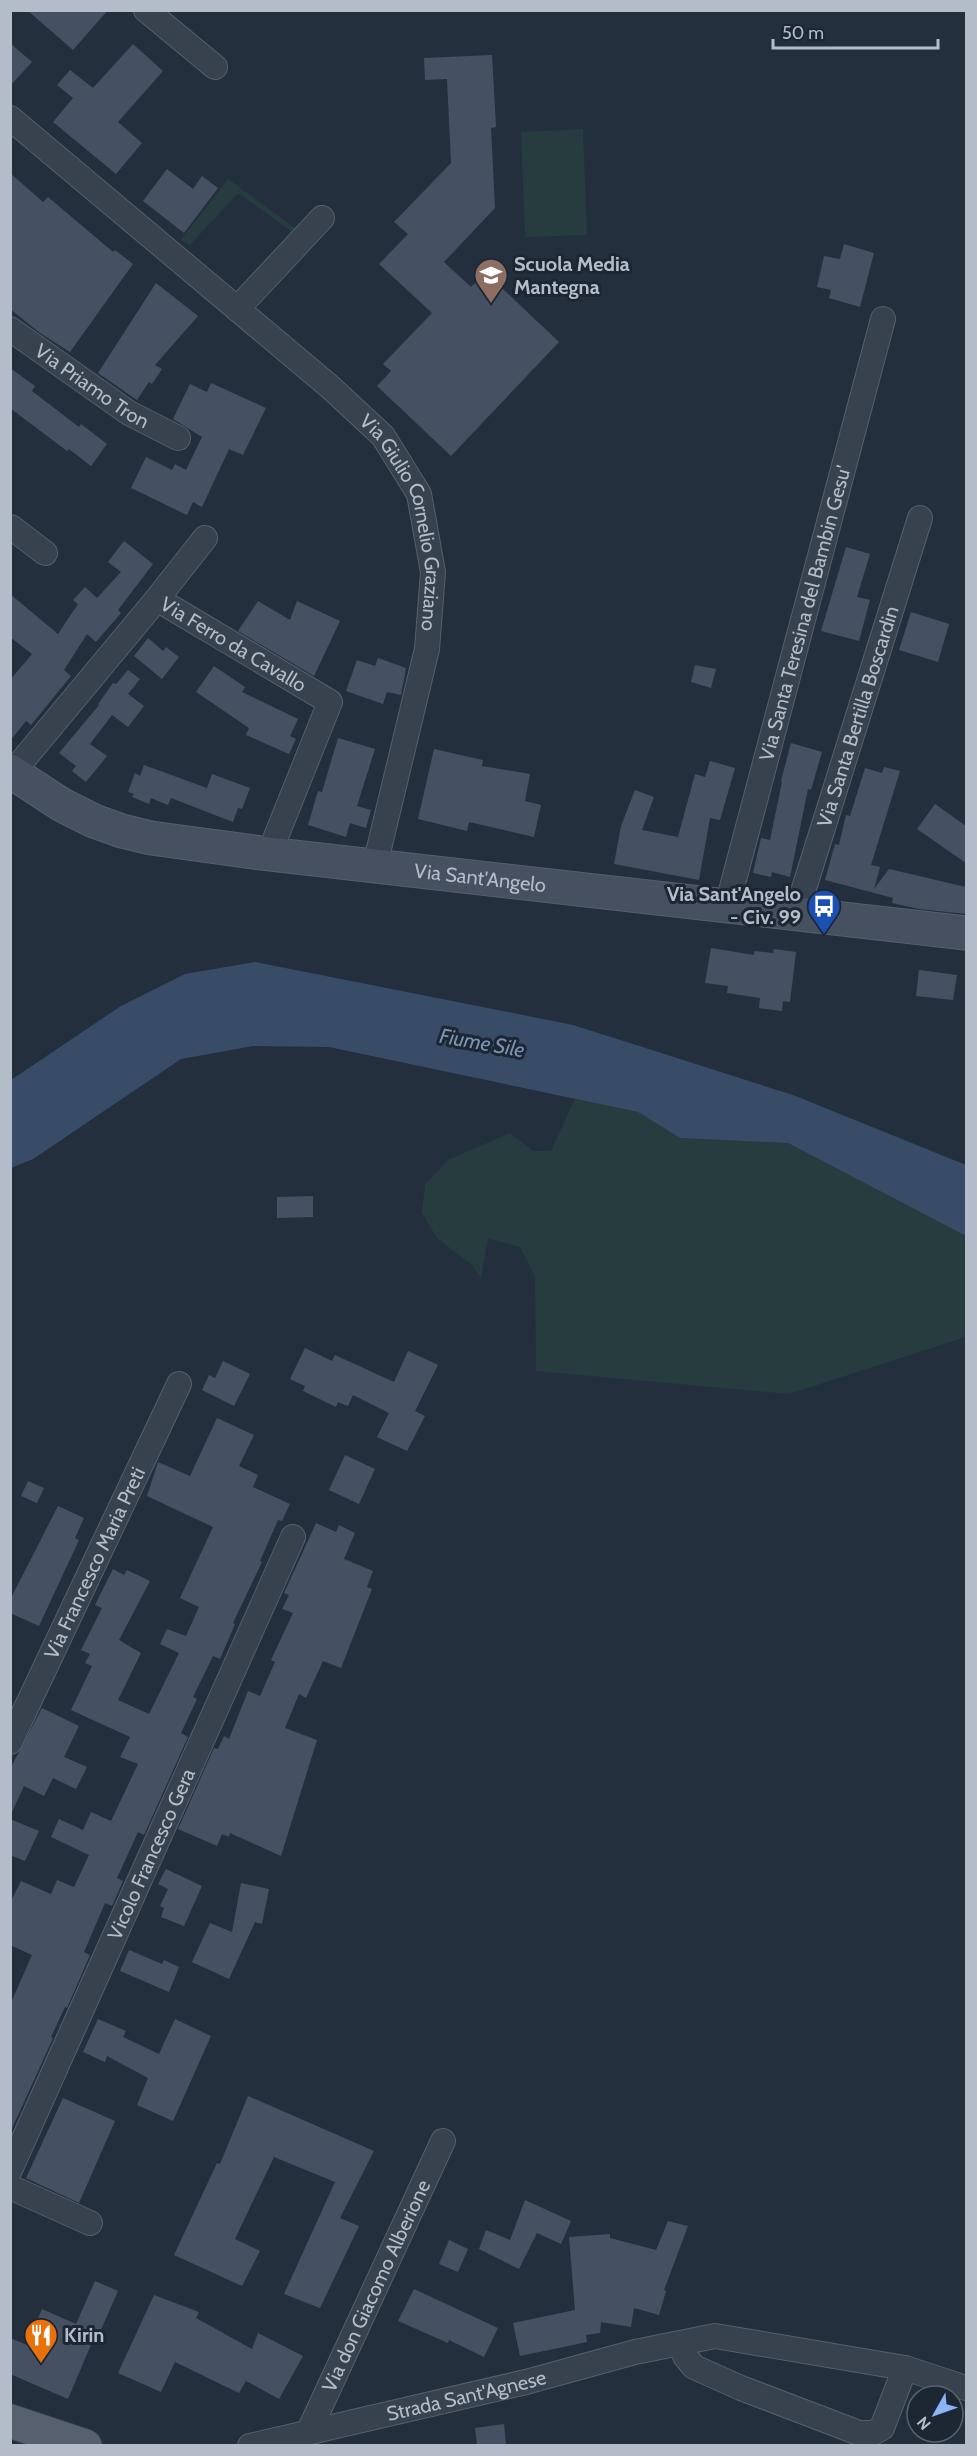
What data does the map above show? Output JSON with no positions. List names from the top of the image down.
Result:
{
  "streets": {
    "street": [
      "Via Priamo Tron",
      "Via Giulio Cornelio Graziano",
      "Via Santa Teresina del Bambin Gesu'",
      "Via Ferro da Cavallo",
      "Via Santa Bertilla Boscardin",
      "Via Sant'Angelo",
      "Via Francesco Maria Preti",
      "Vicolo Francesco Gera",
      "Via don Giacomo Alberione",
      "Strada Sant'Agnese"
    ]
  },
  "crossings": [
    ["Via Giulio Cornelio Graziano", "Via Sant'Angelo"],
    ["Via Santa Teresina del Bambin Gesu'", "Via Sant'Angelo"],
    ["Via Ferro da Cavallo", "Via Sant'Angelo"],
    ["Via Santa Bertilla Boscardin", "Via Sant'Angelo"],
    ["Via don Giacomo Alberione", "Strada Sant'Agnese"]
  ],
  "water": ["Fiume Sile"],
  "places": {
    "school or university": ["Scuola Media Mantegna"],
    "bus stop": ["Via Sant'Angelo - Civ. 99"],
    "restaurant": ["Kirin"]
  },
  "scale_bar": "50 m",
  "north": "bottom left"
}
